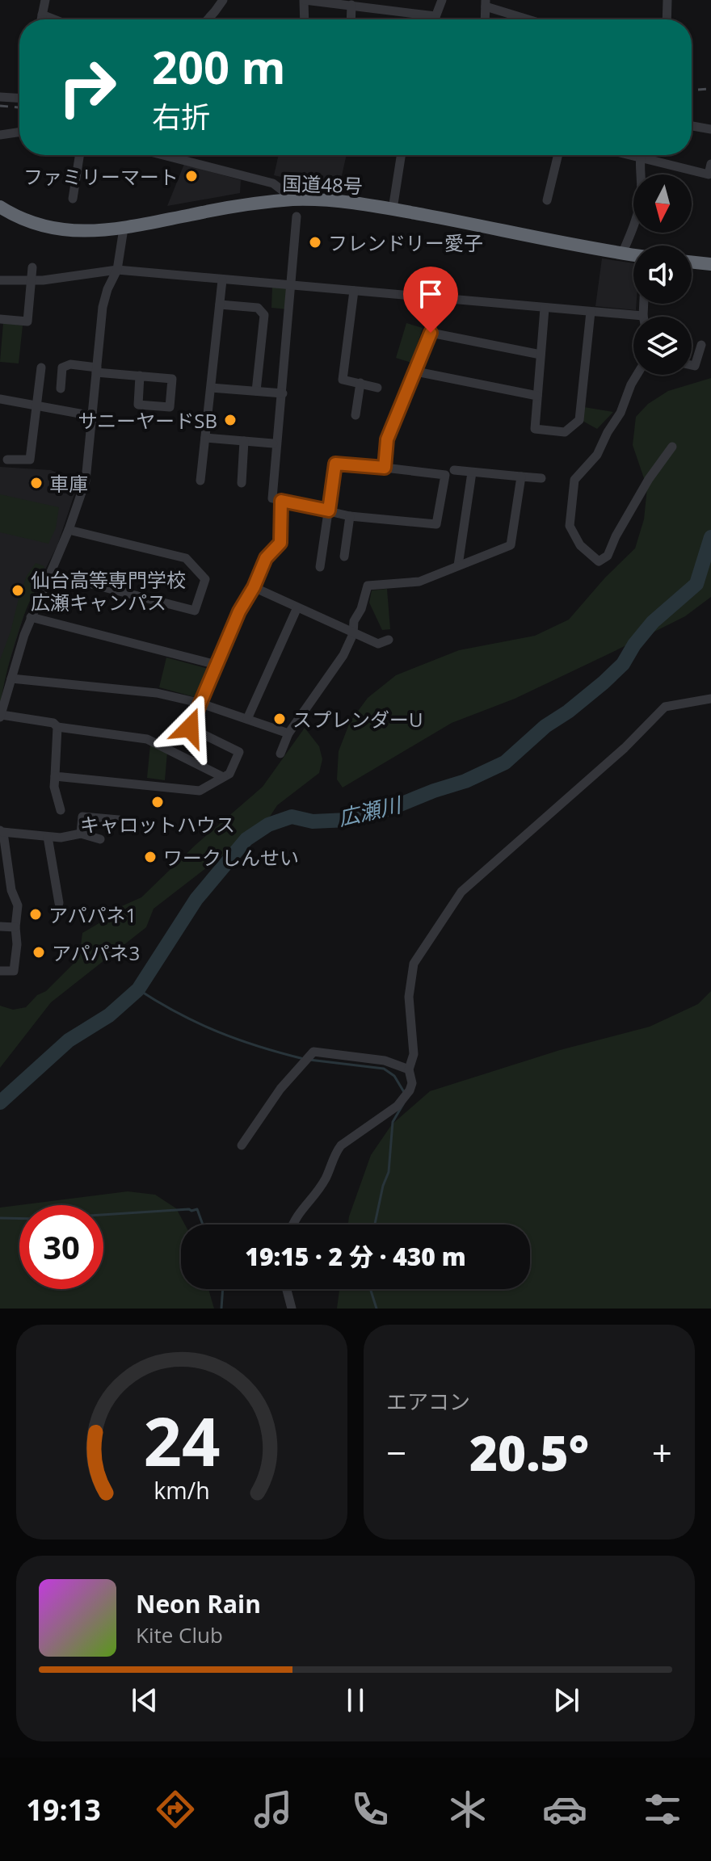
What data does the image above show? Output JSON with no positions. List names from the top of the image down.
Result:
{
  "streets": {
    "highway": ["国道48号"]
  },
  "water": ["広瀬川"],
  "places": [
    "ファミリーマート",
    "フレンドリー愛子",
    "サニーヤードSB",
    "車庫",
    "仙台高等専門学校 広瀬キャンパス",
    "スプレンダーU",
    "キャロットハウス",
    "ワークしんせい",
    "アパパネ1",
    "アパパネ3"
  ],
  "north": "bottom",
  "page": {
    "turn": ["200 m", "右折"],
    "limit": "30",
    "trip": "19:15 · 2 分 · 430 m",
    "tile": "エアコン",
    "heat": ["−", "20.5°", "+"],
    "song": ["Neon Rain", "Kite Club"],
    "tabs": "19:13",
    "gauge": ["24", "km/h"]
  }
}
